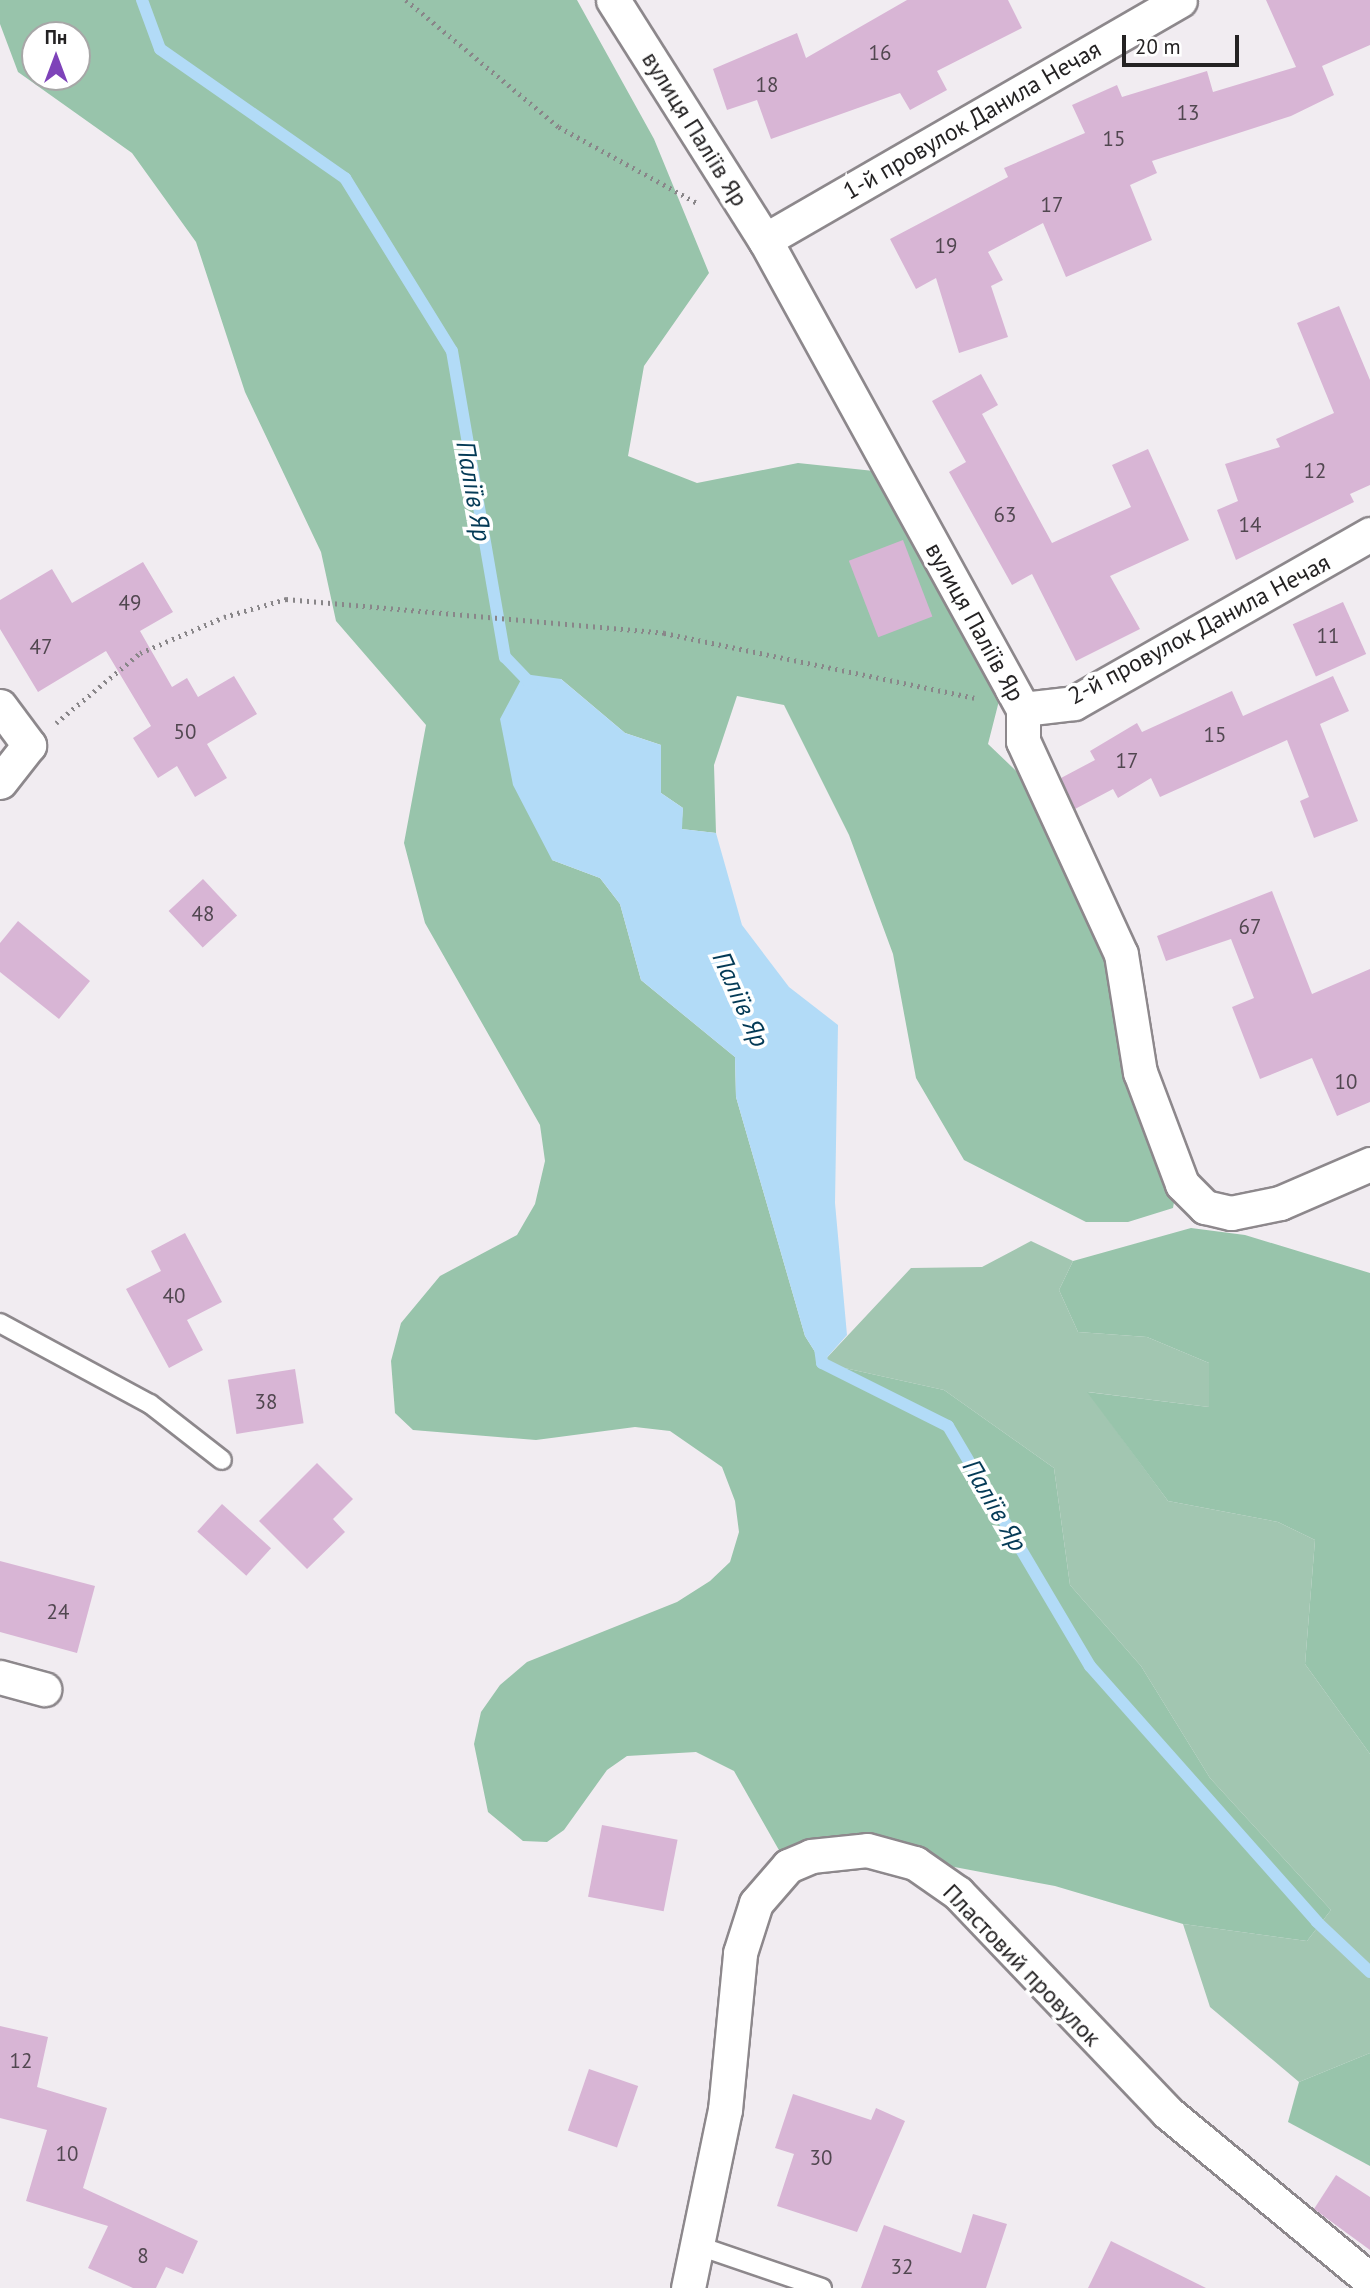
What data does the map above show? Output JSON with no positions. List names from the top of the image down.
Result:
{
  "streets": {
    "street": [
      "1-й провулок Данила Нечая",
      "вулиця Паліїв Яр",
      "2-й провулок Данила Нечая",
      "Пластовий провулок"
    ]
  },
  "crossings": [
    ["1-й провулок Данила Нечая", "вулиця Паліїв Яр"],
    ["вулиця Паліїв Яр", "2-й провулок Данила Нечая"]
  ],
  "water": ["Паліїв Яр"],
  "house_numbers": [
    "16",
    "18",
    "13",
    "15",
    "17",
    "19",
    "12",
    "63",
    "14",
    "49",
    "11",
    "47",
    "50",
    "15",
    "17",
    "48",
    "67",
    "10",
    "40",
    "38",
    "24",
    "12",
    "10",
    "30",
    "8",
    "32"
  ],
  "scale_bar": "20 m",
  "north": "top"
}
